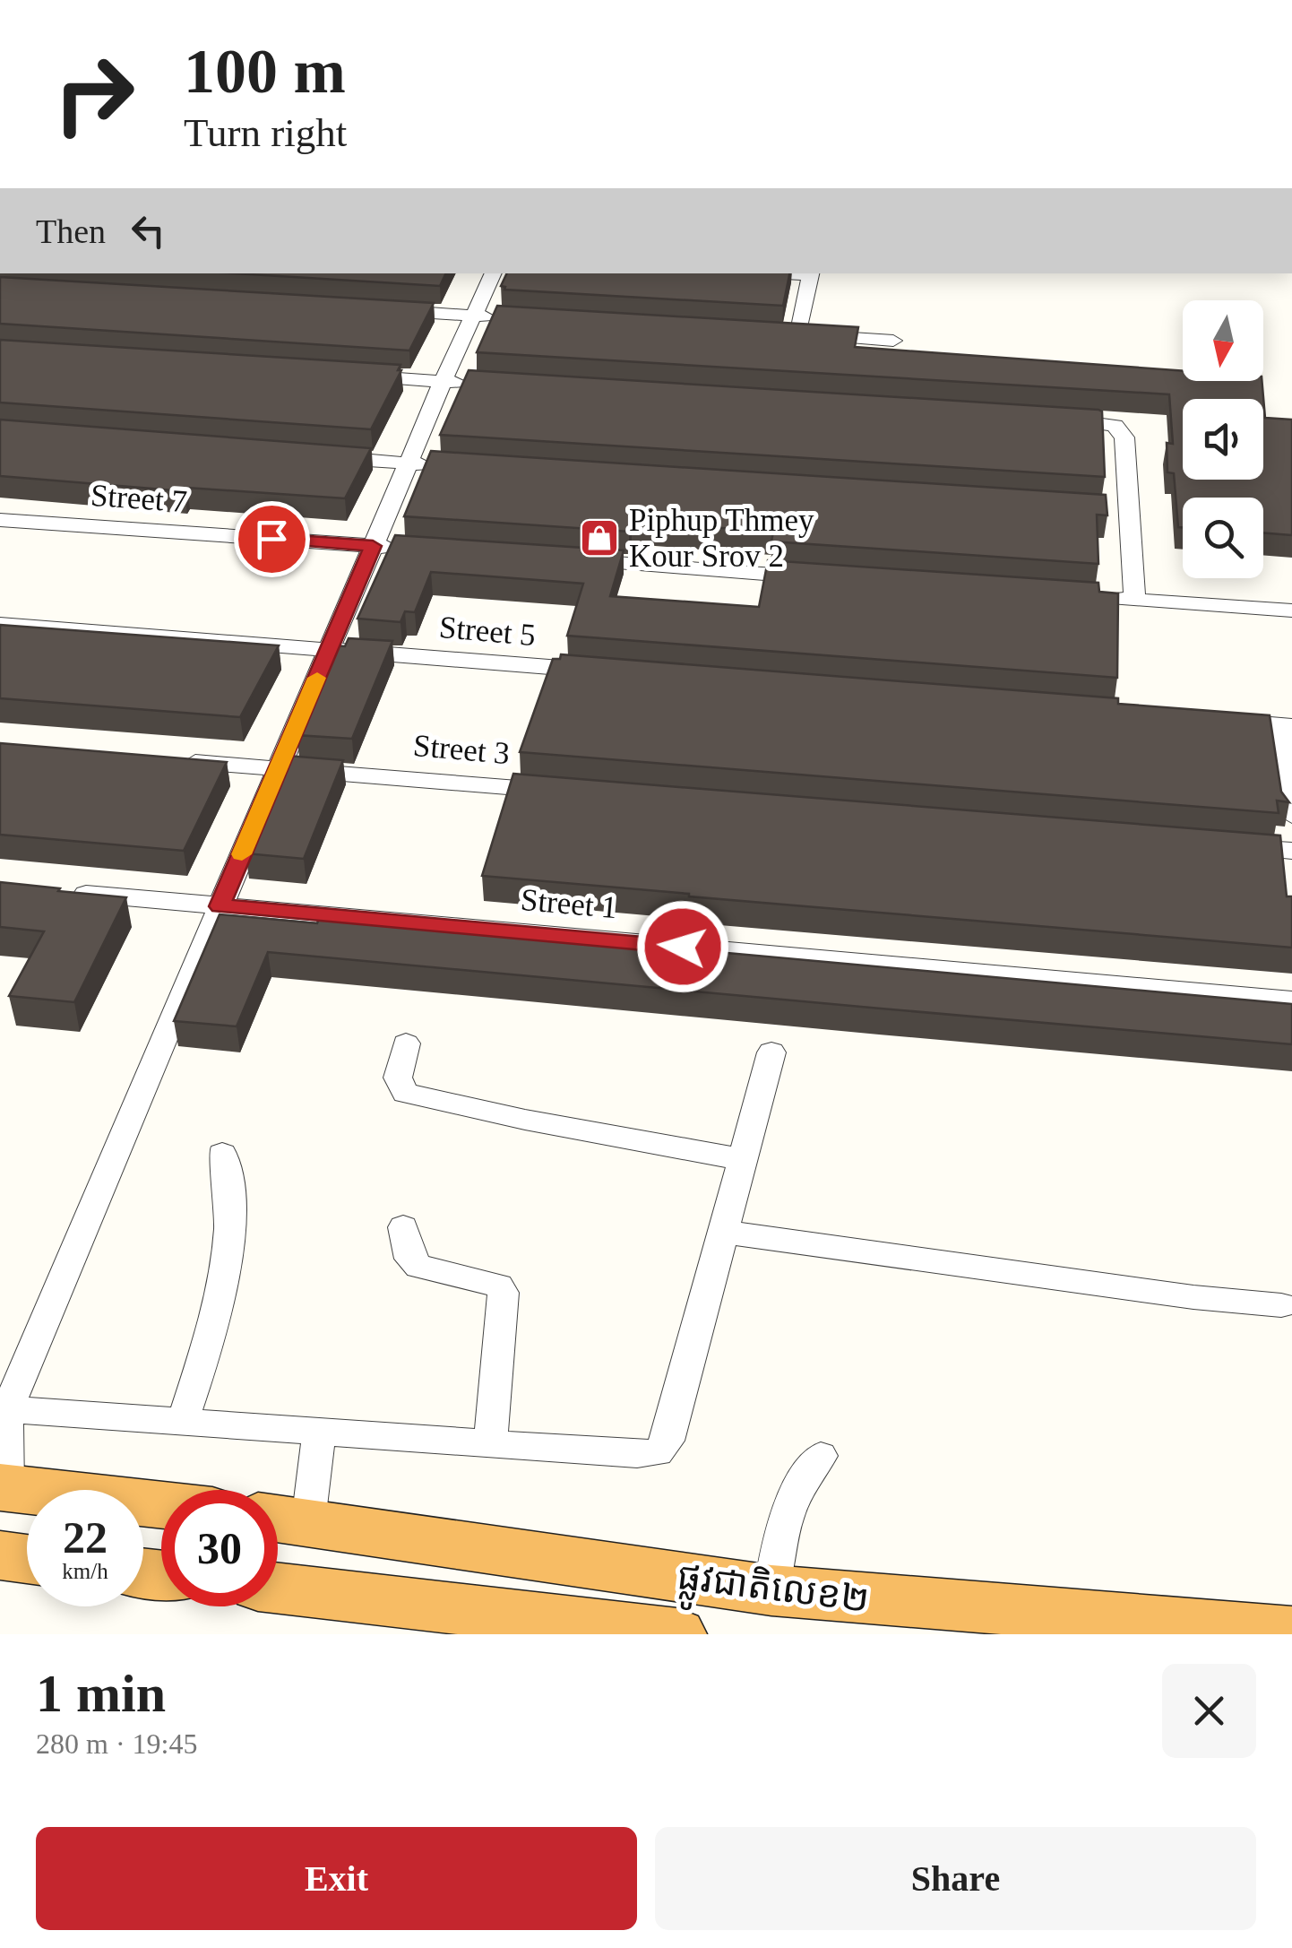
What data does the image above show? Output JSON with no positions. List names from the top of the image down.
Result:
{
  "streets": {
    "highway": ["ផ្លូវជាតិលេខ២"],
    "street": [
      "Street 7",
      "Street 5",
      "Street 3",
      "Street 1"
    ]
  },
  "places": {
    "shop": ["Piphup Thmey Kour Srov 2"]
  },
  "north": "bottom",
  "page": {
    "turn": ["100 m", "Turn right"],
    "then": "Then",
    "speed": "22 km/h",
    "limit": "30",
    "heading": ["1 min", "280 m · 19:45"],
    "buttons": ["Exit", "Share"]
  }
}
